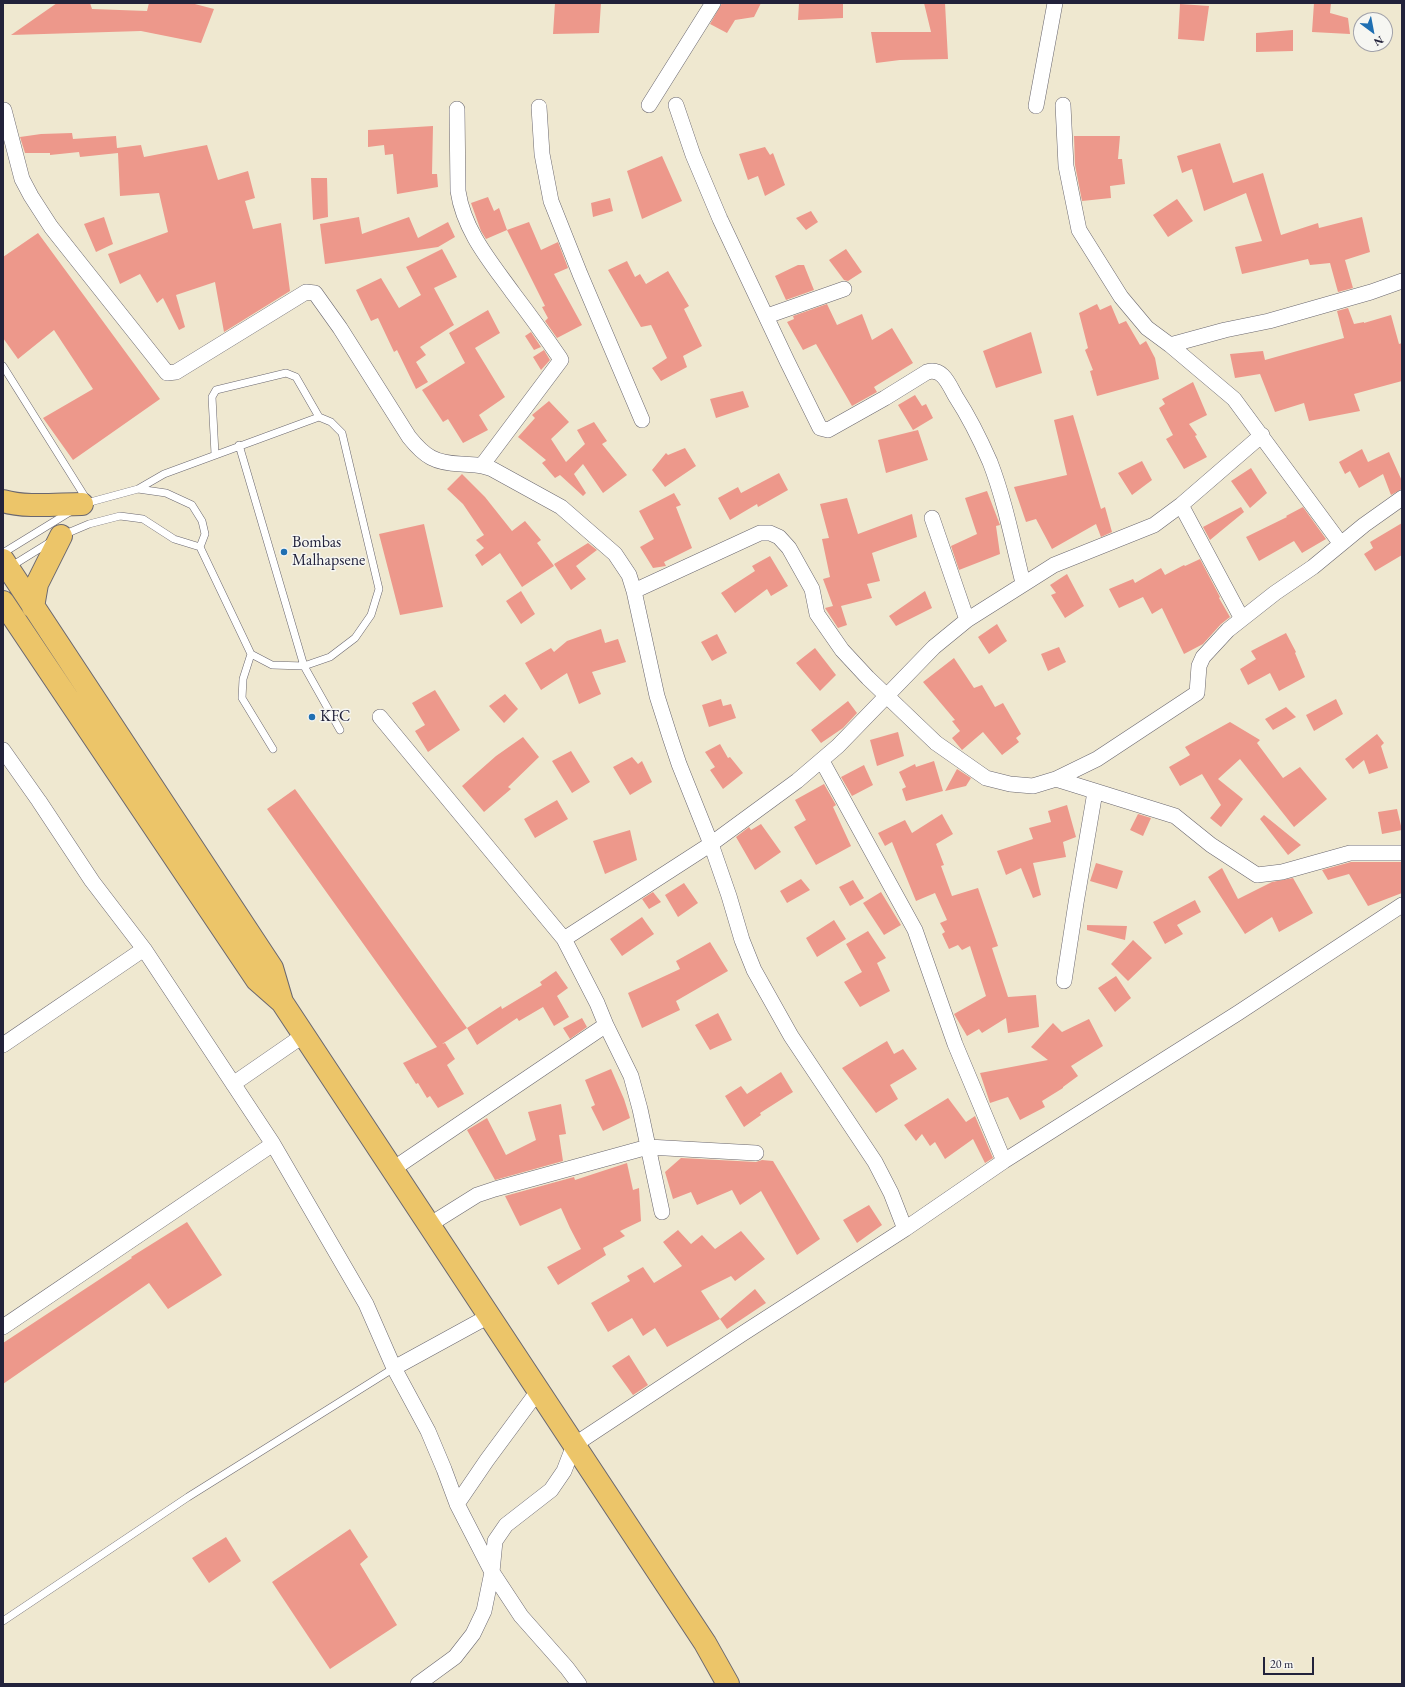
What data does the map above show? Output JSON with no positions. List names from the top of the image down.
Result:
{
  "places": ["Bombas Malhapsene", "KFC"],
  "scale_bar": "20 m",
  "north": "bottom right"
}
